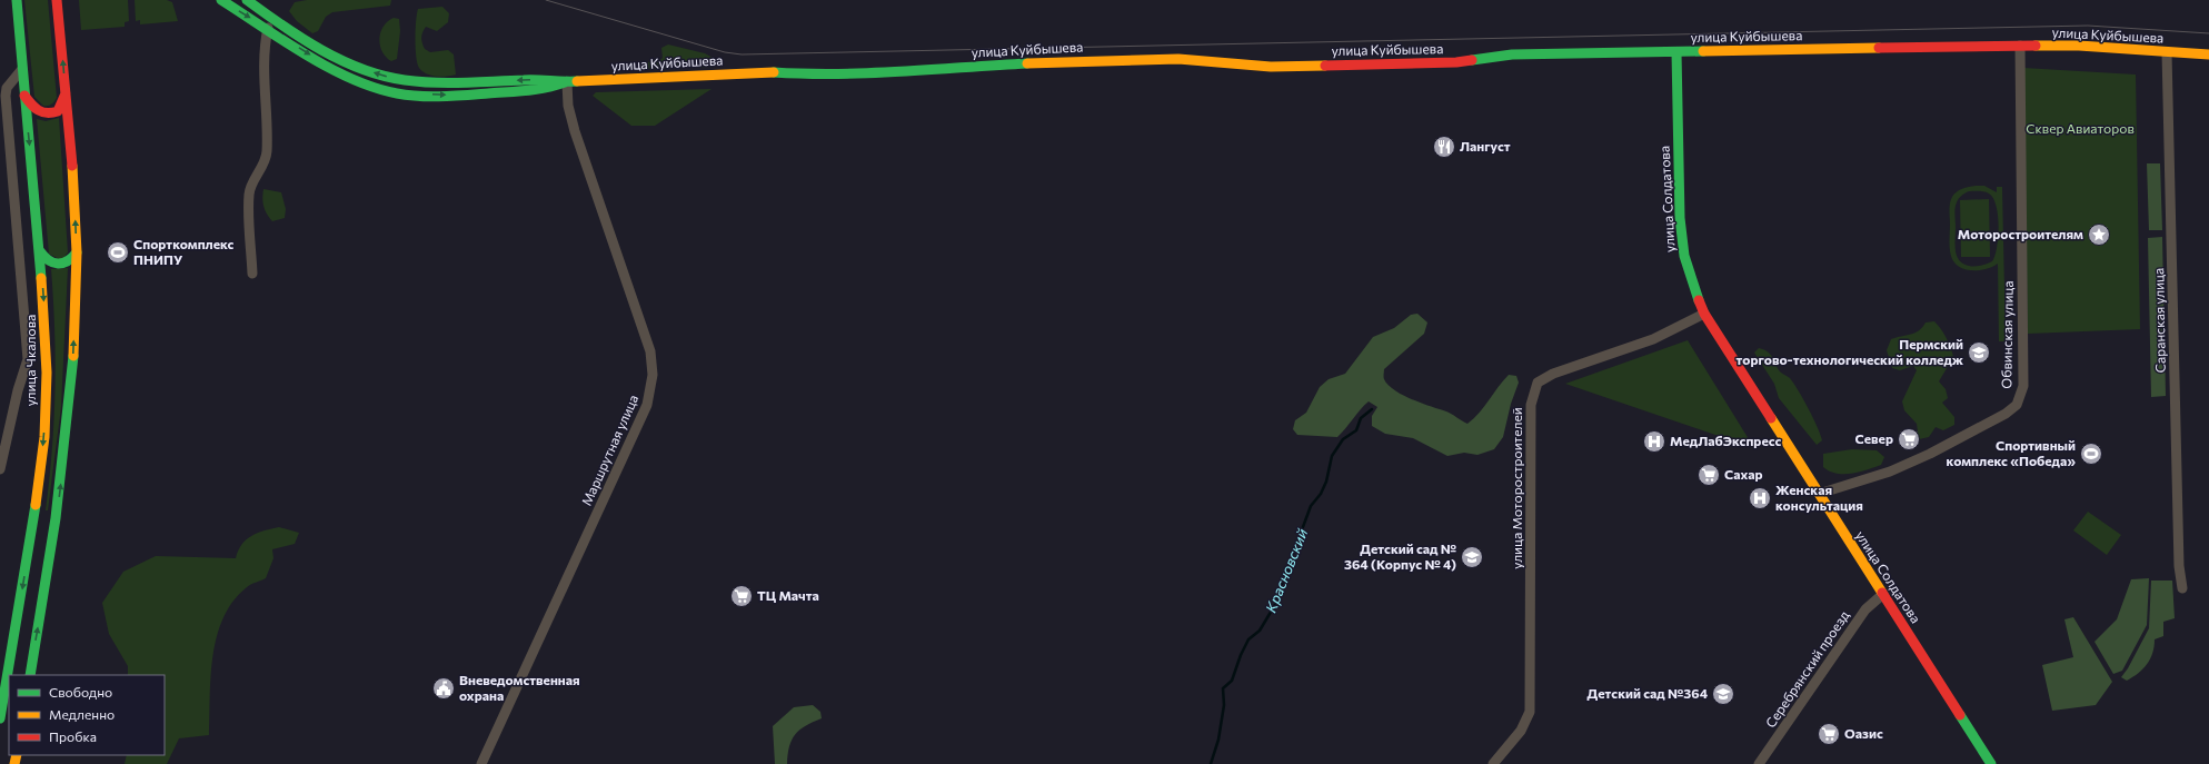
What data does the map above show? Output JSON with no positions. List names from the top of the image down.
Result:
{
  "streets": {
    "main road": ["улица Куйбышева", "улица Солдатова", "улица Чкалова"],
    "street": [
      "Саранская улица",
      "Обвинская улица",
      "Маршрутная улица",
      "улица Моторостроителей",
      "Серебрянский проезд"
    ]
  },
  "crossings": [
    ["улица Куйбышева", "улица Солдатова"],
    ["улица Куйбышева", "Саранская улица"],
    ["улица Куйбышева", "Обвинская улица"],
    ["улица Куйбышева", "Маршрутная улица"],
    ["улица Солдатова", "Обвинская улица"],
    ["улица Солдатова", "улица Моторостроителей"],
    ["улица Солдатова", "Серебрянский проезд"]
  ],
  "water": ["Красновский"],
  "parks": ["Сквер Авиаторов"],
  "places": {
    "restaurant": ["Лангуст"],
    "place": ["Моторостроителям"],
    "sports": ["Спорткомплекс ПНИПУ", "Спортивный комплекс «Победа»"],
    "school or university": ["Пермский торгово-технологический колледж", "Детский сад № 364 (Корпус № 4)", "Детский сад №364"],
    "supermarket": [
      "Север",
      "Сахар",
      "ТЦ Мачта",
      "Оазис"
    ],
    "hospital": ["МедЛабЭкспресс", "Женская консультация"],
    "public building": ["Вневедомственная охрана"]
  },
  "legend": ["Свободно", "Медленно", "Пробка"]
}
